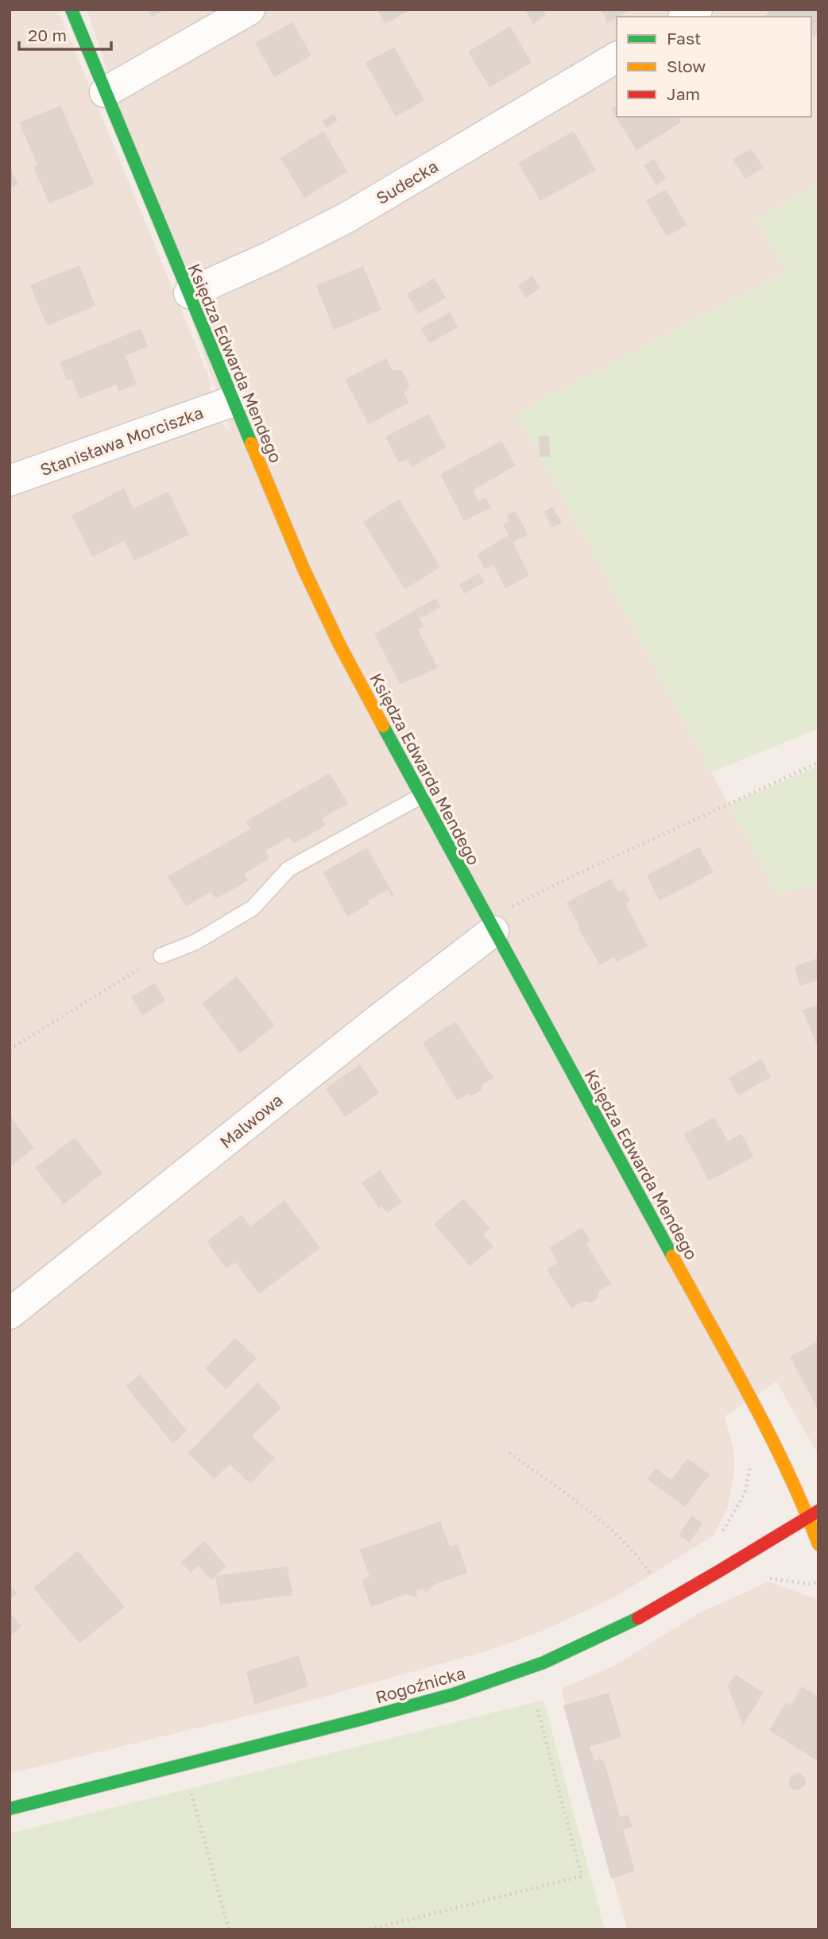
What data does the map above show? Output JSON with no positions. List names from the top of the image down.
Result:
{
  "streets": {
    "street": [
      "Sudecka",
      "Księdza Edwarda Mendego",
      "Stanisława Morciszka",
      "Malwowa",
      "Rogoźnicka"
    ]
  },
  "crossings": [
    ["Sudecka", "Księdza Edwarda Mendego"],
    ["Księdza Edwarda Mendego", "Stanisława Morciszka"],
    ["Księdza Edwarda Mendego", "Malwowa"],
    ["Księdza Edwarda Mendego", "Rogoźnicka"]
  ],
  "legend": ["Fast", "Slow", "Jam"],
  "scale_bar": "20 m"
}
